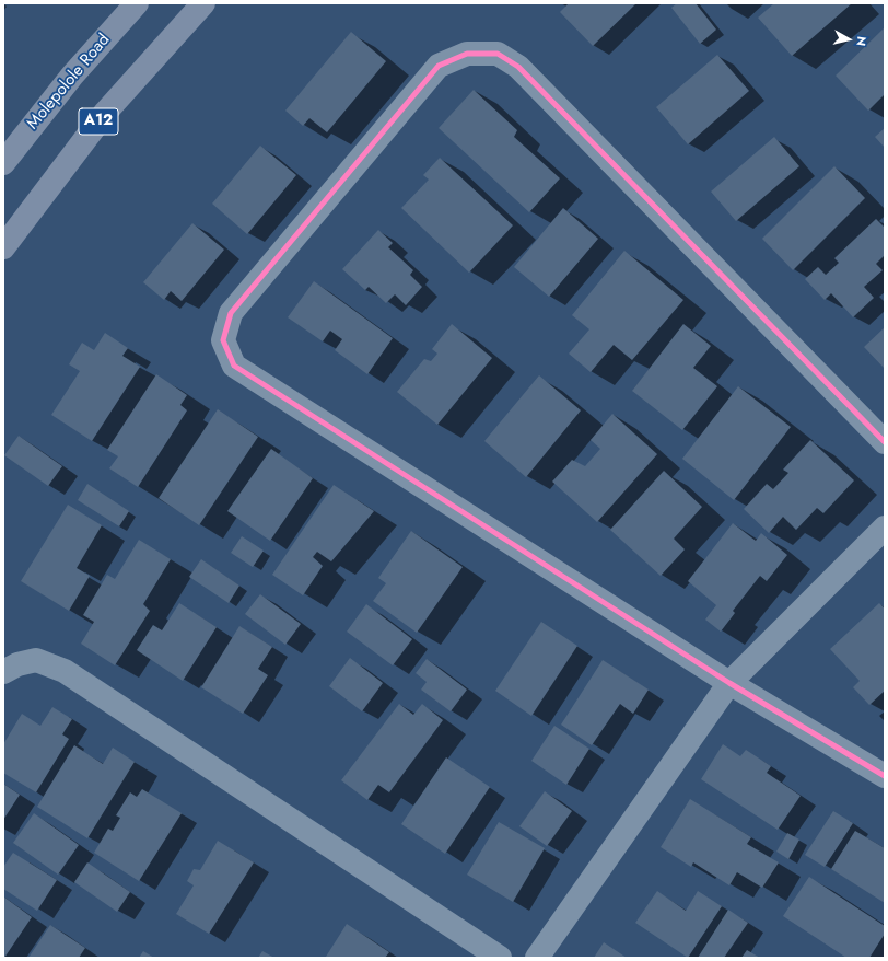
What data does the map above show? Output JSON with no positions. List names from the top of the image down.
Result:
{
  "streets": {
    "main road": ["Molepolole Road", "A12"]
  },
  "north": "right"
}
